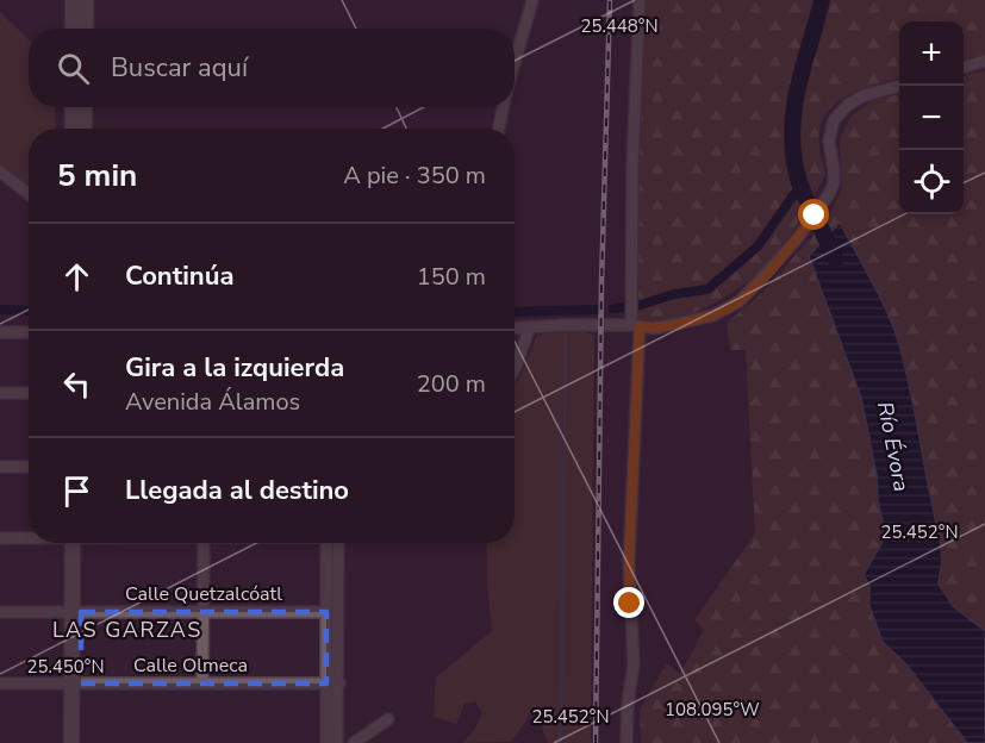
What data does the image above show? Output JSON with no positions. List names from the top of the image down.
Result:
{
  "streets": {
    "street": ["Calle Quetzalcóatl", "Calle Olmeca"]
  },
  "districts": ["LAS GARZAS"],
  "water": ["Río Évora"],
  "page": {
    "map_buttons": ["+", "−"],
    "search": "Buscar aquí",
    "heading": ["5 min", "A pie · 350 m"],
    "list": [
      ["Continúa", "150 m"],
      ["Gira a la izquierda", "Avenida Álamos", "200 m"],
      "Llegada al destino"
    ]
  },
  "coordinates": [
    "25.448°N",
    "25.452°N",
    "25.450°N",
    "108.095°W"
  ]
}
